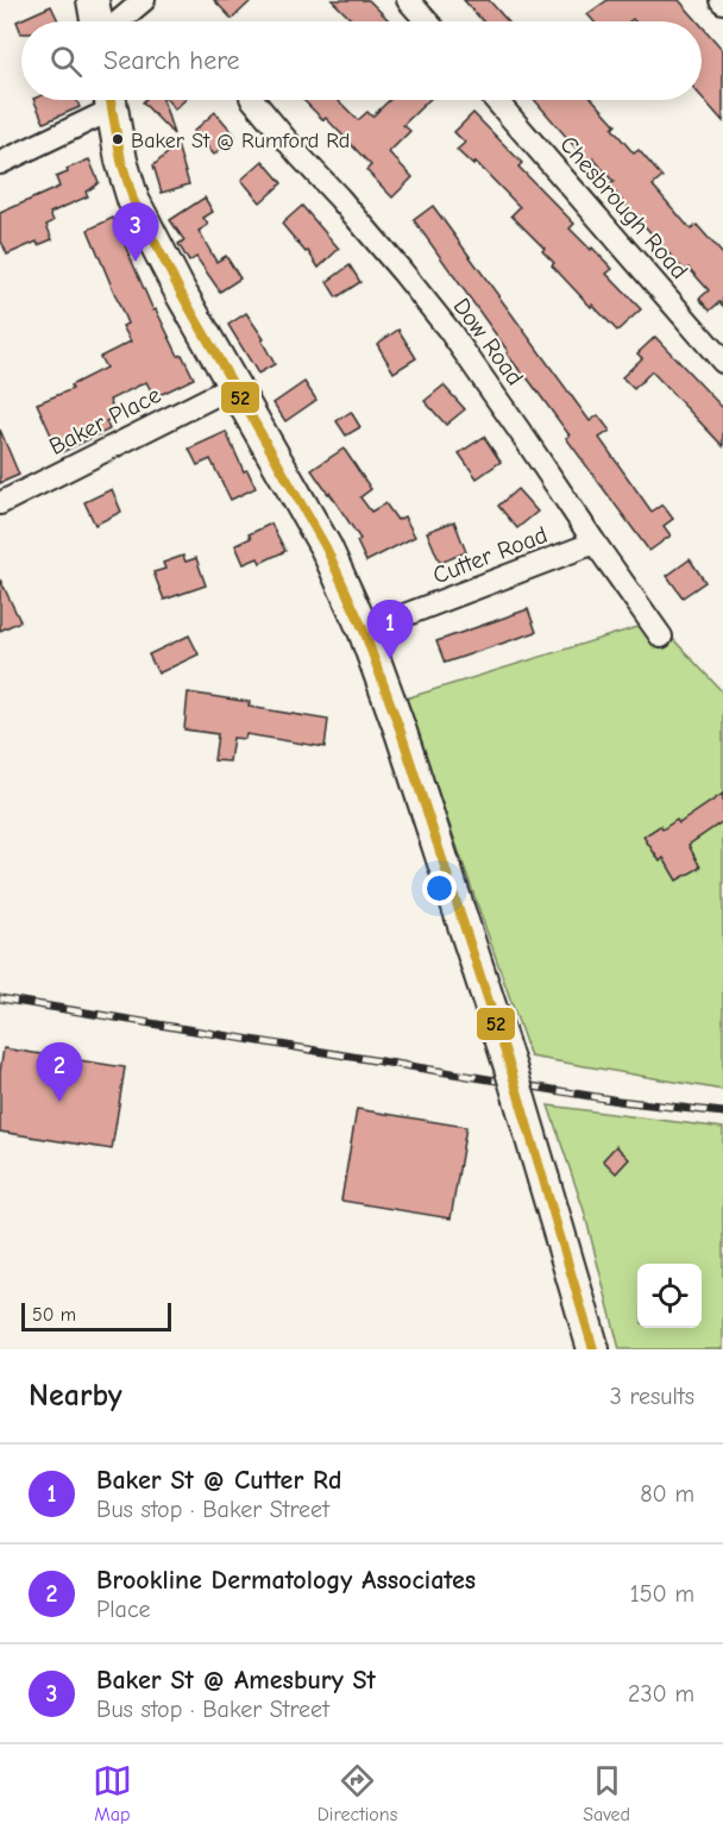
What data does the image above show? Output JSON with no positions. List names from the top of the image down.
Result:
{
  "streets": {
    "street": [
      "Chesbrough Road",
      "Dow Road",
      "Baker Place",
      "Cutter Road"
    ]
  },
  "crossings": [
    ["Dow Road", "Cutter Road"]
  ],
  "places": ["Baker St @ Rumford Rd"],
  "lines": ["transit line 52"],
  "scale_bar": "50 m",
  "page": {
    "search": "Search here",
    "pins": ["3", "1", "2"],
    "scale": "50 m",
    "heading": ["Nearby", "3 results"],
    "list": [
      {
        "mark": "1",
        "name": "Baker St @ Cutter Rd",
        "note": "Bus stop · Baker Street",
        "value": "80 m"
      },
      {
        "mark": "2",
        "name": "Brookline Dermatology Associates",
        "note": "Place",
        "value": "150 m"
      },
      {
        "mark": "3",
        "name": "Baker St @ Amesbury St",
        "note": "Bus stop · Baker Street",
        "value": "230 m"
      }
    ],
    "nav": ["Map", "Directions", "Saved"]
  }
}
